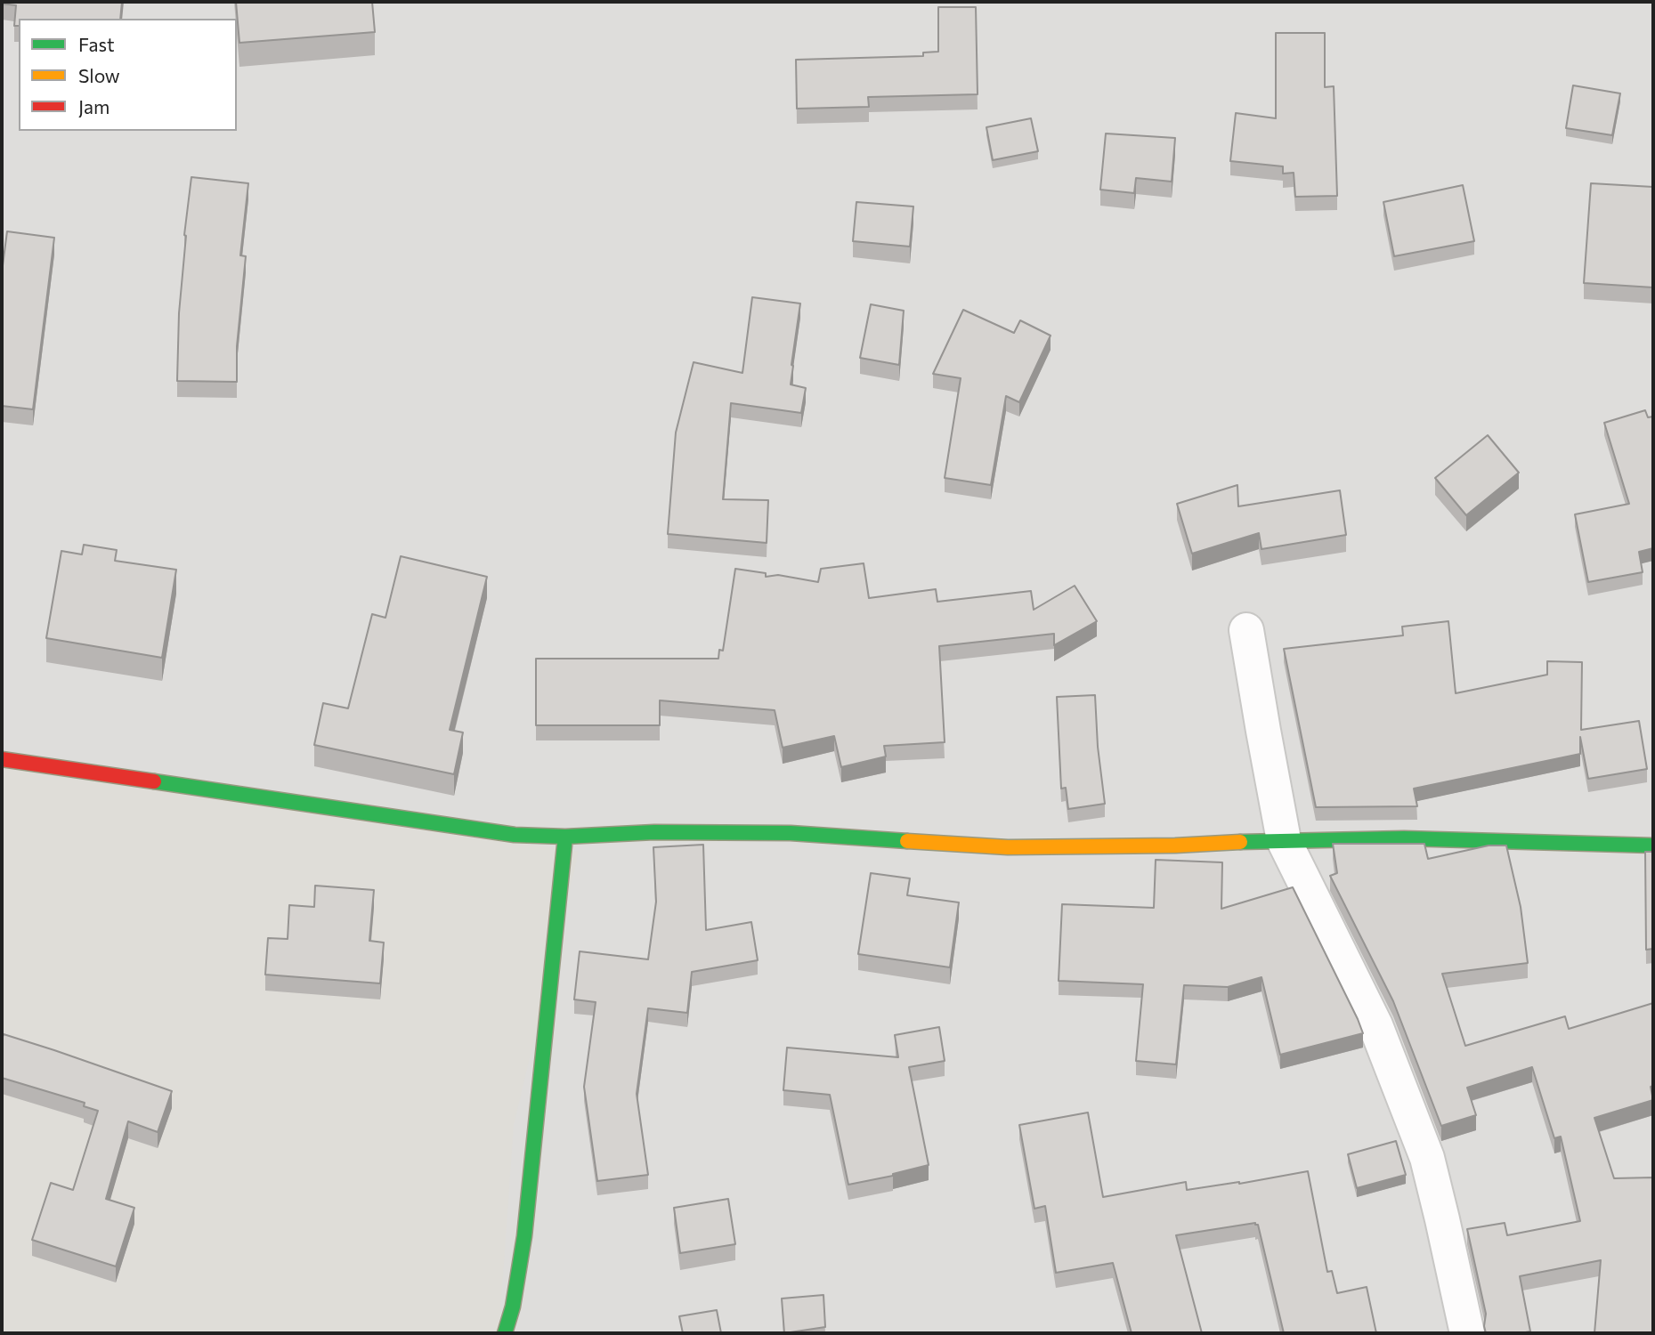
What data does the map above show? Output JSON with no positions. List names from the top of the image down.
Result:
{
  "legend": ["Fast", "Slow", "Jam"]
}
